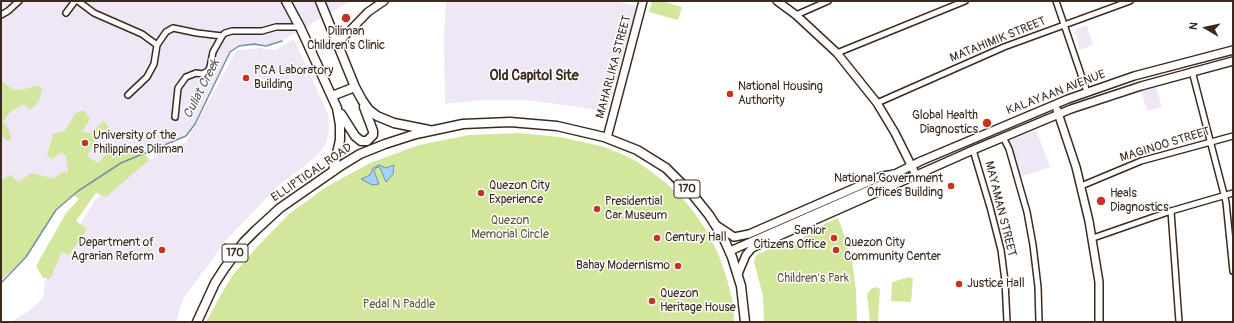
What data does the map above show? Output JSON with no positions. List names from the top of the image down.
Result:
{
  "streets": {
    "main road": [
      "MAHARLIKA STREET",
      "KALAYAAN AVENUE",
      "ELLIPTICAL ROAD",
      "170"
    ],
    "street": ["MATAHIMIK STREET", "MAGINOO STREET", "MAYAMAN STREET"]
  },
  "crossings": [
    ["MAHARLIKA STREET", "ELLIPTICAL ROAD"],
    ["KALAYAAN AVENUE", "ELLIPTICAL ROAD"],
    ["KALAYAAN AVENUE", "MAYAMAN STREET"],
    ["ELLIPTICAL ROAD", "170"]
  ],
  "districts": ["Old Capitol Site"],
  "water": ["Culiat Creek"],
  "parks": ["Quezon Memorial Circle", "Children's Park", "Pedal N Paddle"],
  "places": [
    "Diliman Children's Clinic",
    "PCA Laboratory Building",
    "National Housing Authority",
    "Global Health Diagnostics",
    "University of the Philippines Diliman",
    "National Government Offices Building",
    "Quezon City Experience",
    "Heals Diagnostics",
    "Presidential Car Museum",
    "Century Hall",
    "Senior Citizens Office",
    "Department of Agrarian Reform",
    "Quezon City Community Center",
    "Bahay Modernismo",
    "Justice Hall",
    "Quezon Heritage House"
  ],
  "north": "left"
}
